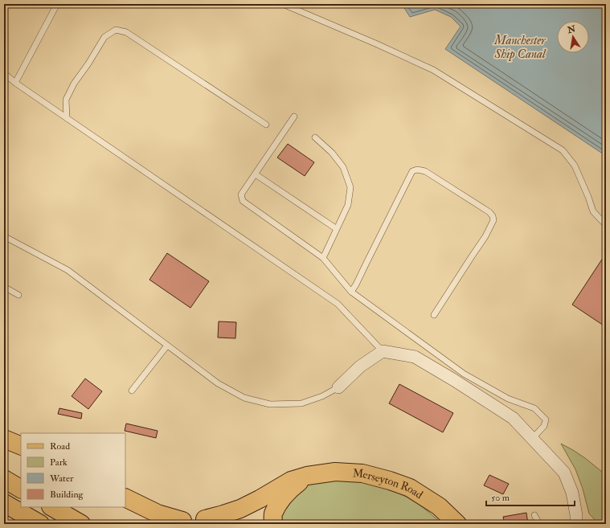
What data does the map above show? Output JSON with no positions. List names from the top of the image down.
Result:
{
  "streets": {
    "main road": ["Merseyton Road"]
  },
  "water": ["Manchester Ship Canal"],
  "legend": [
    "Road",
    "Park",
    "Water",
    "Building"
  ],
  "scale_bar": "50 m",
  "north": "top"
}
